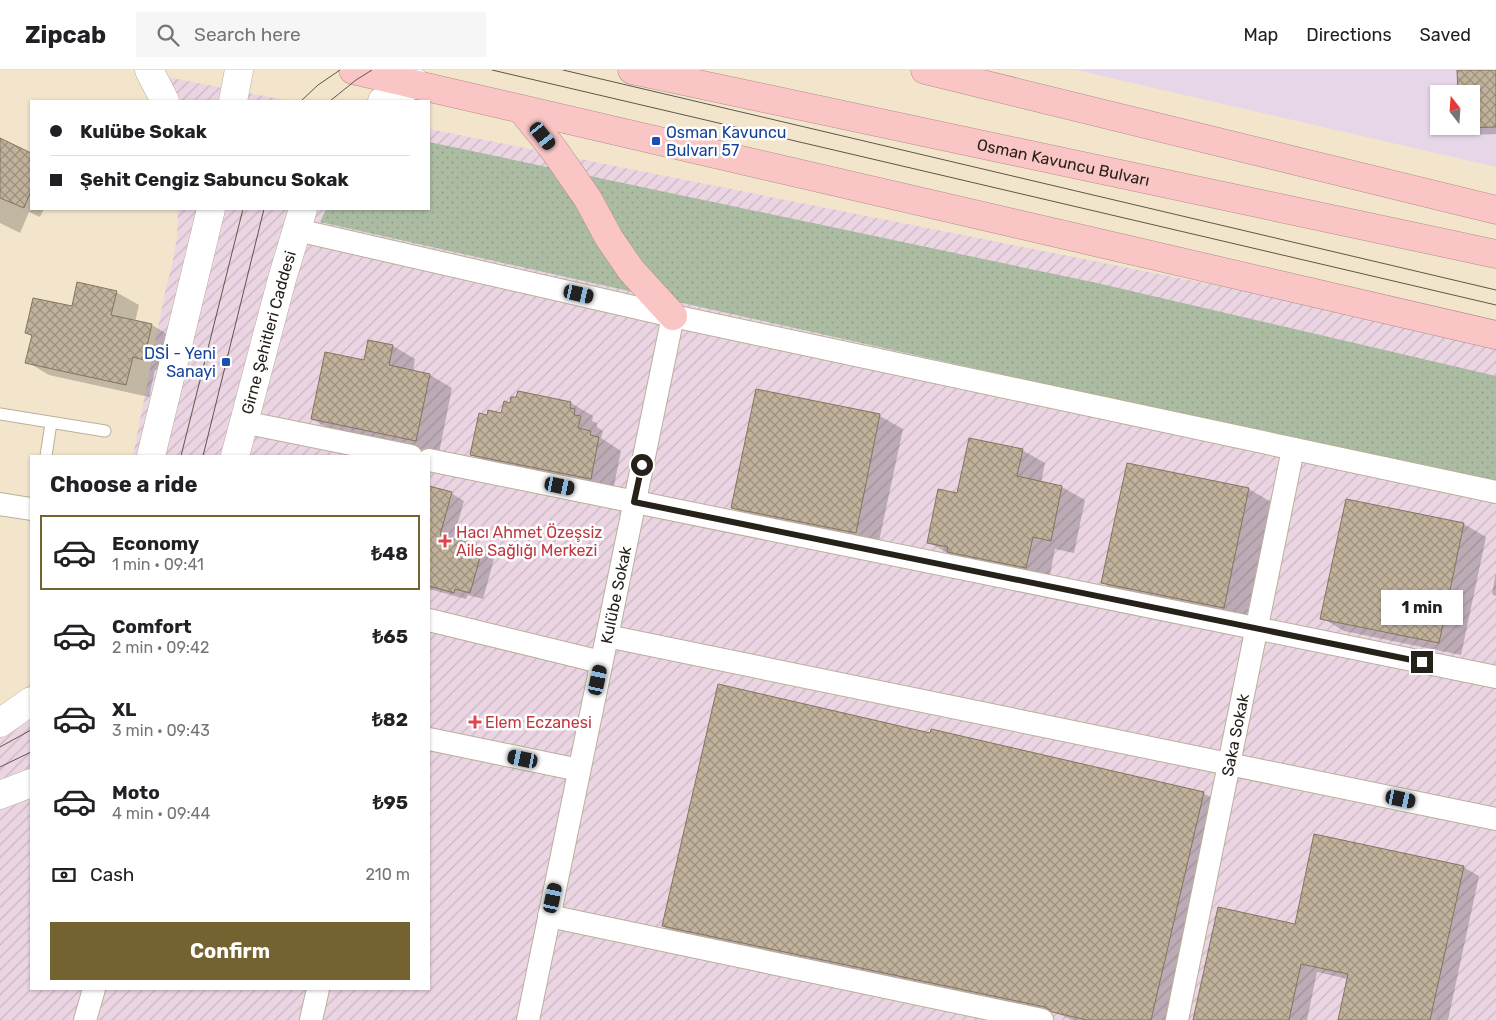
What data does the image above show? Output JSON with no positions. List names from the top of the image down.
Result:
{
  "streets": {
    "highway": ["Osman Kavuncu Bulvarı"],
    "street": ["Girne Şehitleri Caddesi", "Kulübe Sokak", "Saka Sokak"]
  },
  "places": {
    "transit": ["Osman Kavuncu Bulvarı 57", "DSİ - Yeni Sanayi"],
    "health": ["Hacı Ahmet Özeşsiz Aile Sağlığı Merkezi", "Elem Eczanesi"]
  },
  "north": "top",
  "page": {
    "header": "Zipcab",
    "search": "Search here",
    "nav": ["Map", "Directions", "Saved"],
    "banner": ["Kulübe Sokak", "Şehit Cengiz Sabuncu Sokak"],
    "heading": "Choose a ride",
    "list": [
      {
        "name": "Economy",
        "note": "1 min · 09:41",
        "value": "₺48"
      },
      {
        "name": "Comfort",
        "note": "2 min · 09:42",
        "value": "₺65"
      },
      {
        "name": "XL",
        "note": "3 min · 09:43",
        "value": "₺82"
      },
      {
        "name": "Moto",
        "note": "4 min · 09:44",
        "value": "₺95"
      }
    ],
    "bubble": "1 min",
    "pay": ["Cash", "210 m"],
    "buttons": "Confirm"
  }
}
